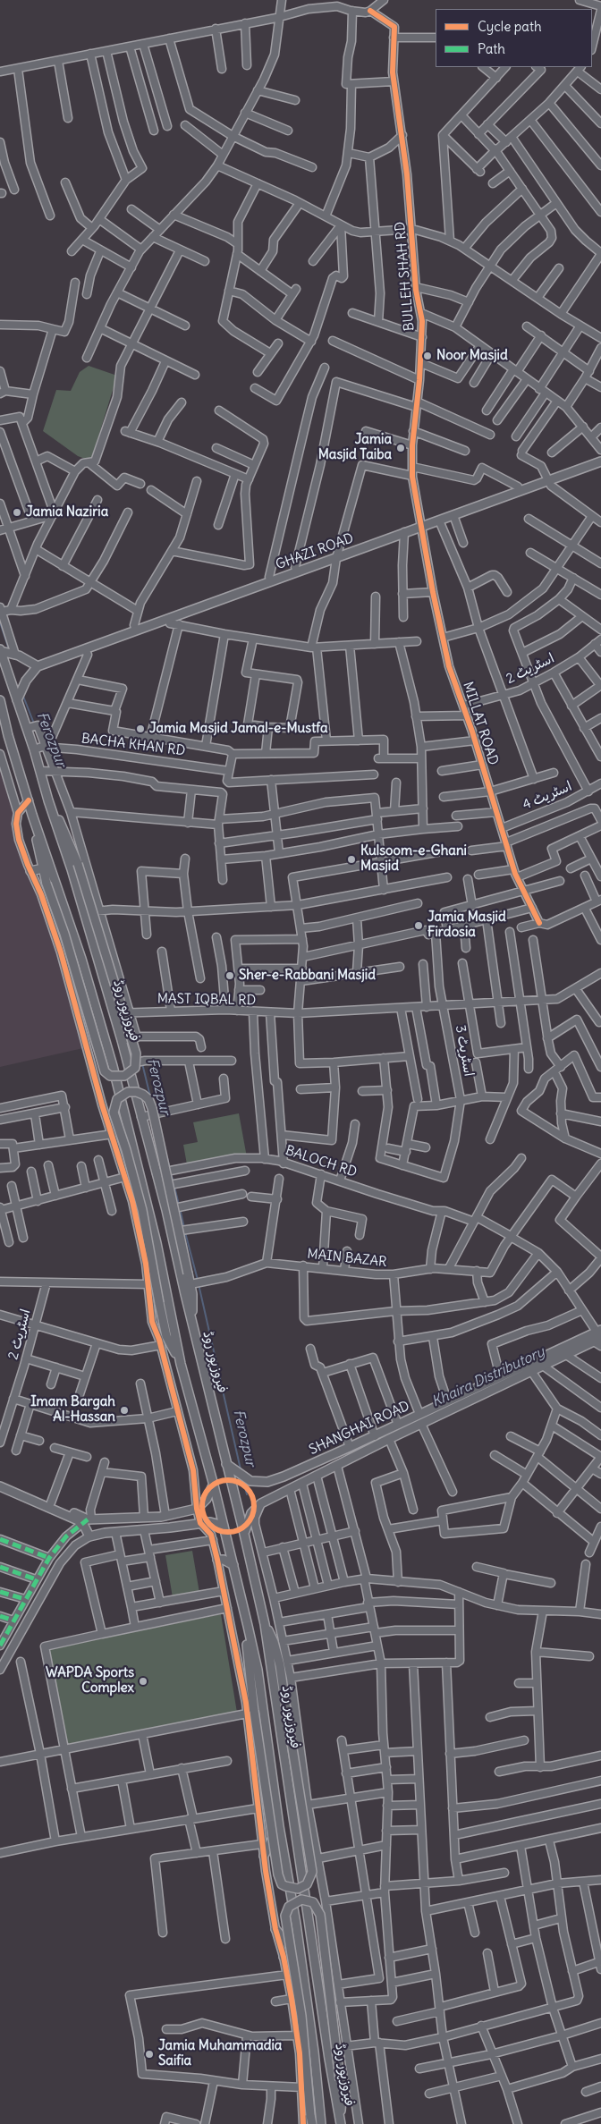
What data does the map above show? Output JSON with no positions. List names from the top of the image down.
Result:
{
  "streets": {
    "main road": ["GHAZI ROAD", "فیروزپور روڈ", "SHANGHAI ROAD"],
    "street": [
      "BULLEH SHAH RD",
      "اسٹریٹ 2",
      "MILLAT ROAD",
      "BACHA KHAN RD",
      "اسٹریٹ 4",
      "MAST IQBAL RD",
      "اسٹریٹ 3",
      "BALOCH RD",
      "MAIN BAZAR"
    ]
  },
  "crossings": [
    ["BULLEH SHAH RD", "GHAZI ROAD"],
    ["BULLEH SHAH RD", "MILLAT ROAD"],
    ["GHAZI ROAD", "MILLAT ROAD"],
    ["اسٹریٹ 2", "MILLAT ROAD"],
    ["MILLAT ROAD", "اسٹریٹ 4"],
    ["BACHA KHAN RD", "فیروزپور روڈ"],
    ["MAST IQBAL RD", "فیروزپور روڈ"],
    ["MAST IQBAL RD", "اسٹریٹ 3"],
    ["فیروزپور روڈ", "BALOCH RD"],
    ["فیروزپور روڈ", "SHANGHAI ROAD"],
    ["BALOCH RD", "MAIN BAZAR"],
    ["BALOCH RD", "SHANGHAI ROAD"]
  ],
  "water": ["Ferozpur", "Khaira Distributory"],
  "places": [
    "Noor Masjid",
    "Jamia Masjid Taiba",
    "Jamia Naziria",
    "Jamia Masjid Jamal-e-Mustfa",
    "Kulsoom-e-Ghani Masjid",
    "Jamia Masjid Firdosia",
    "Sher-e-Rabbani Masjid",
    "Imam Bargah Al-Hassan",
    "WAPDA Sports Complex",
    "Jamia Muhammadia Saifia"
  ],
  "legend": ["Cycle path", "Path"]
}
